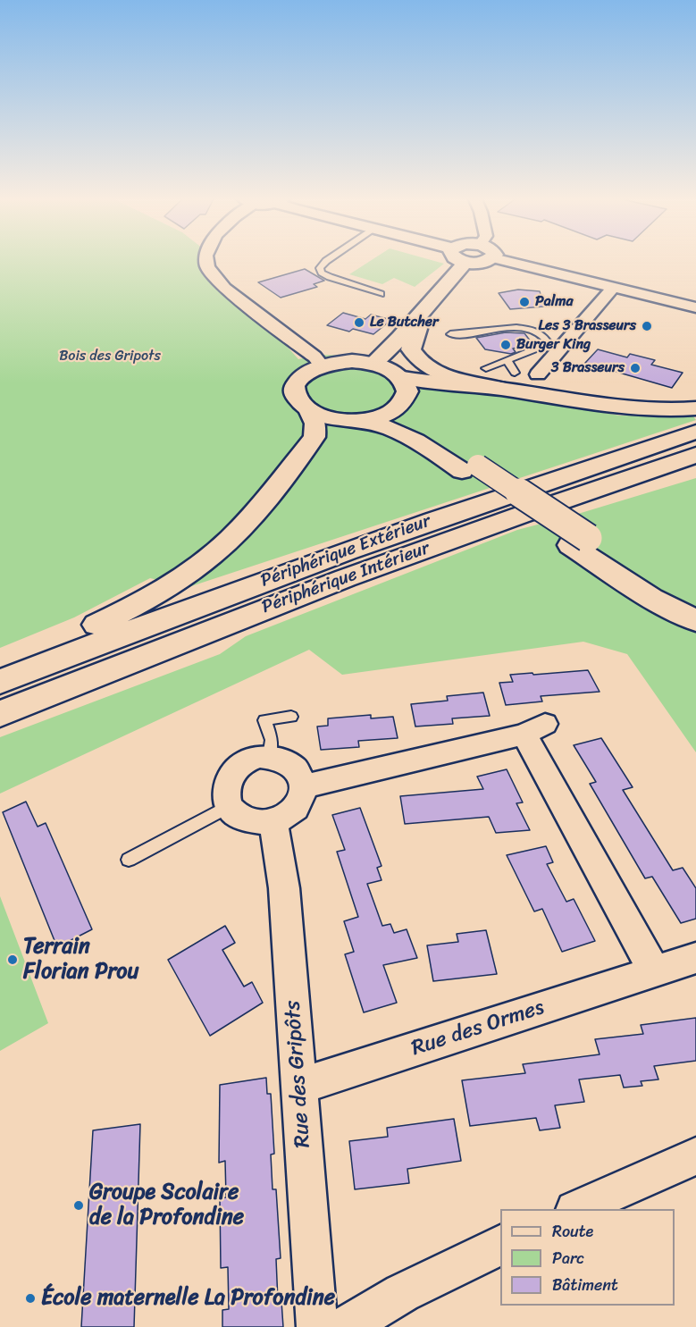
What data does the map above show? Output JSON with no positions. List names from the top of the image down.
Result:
{
  "streets": {
    "main road": ["Périphérique Extérieur", "Périphérique Intérieur"],
    "street": ["Rue des Ormes", "Rue des Gripôts"]
  },
  "crossings": [
    ["Rue des Ormes", "Rue des Gripôts"]
  ],
  "parks": ["Bois des Gripots"],
  "places": [
    "Palma",
    "Le Butcher",
    "Les 3 Brasseurs",
    "Burger King",
    "3 Brasseurs",
    "Terrain Florian Prou",
    "Groupe Scolaire de la Profondine",
    "École maternelle La Profondine"
  ],
  "legend": ["Route", "Parc", "Bâtiment"]
}
